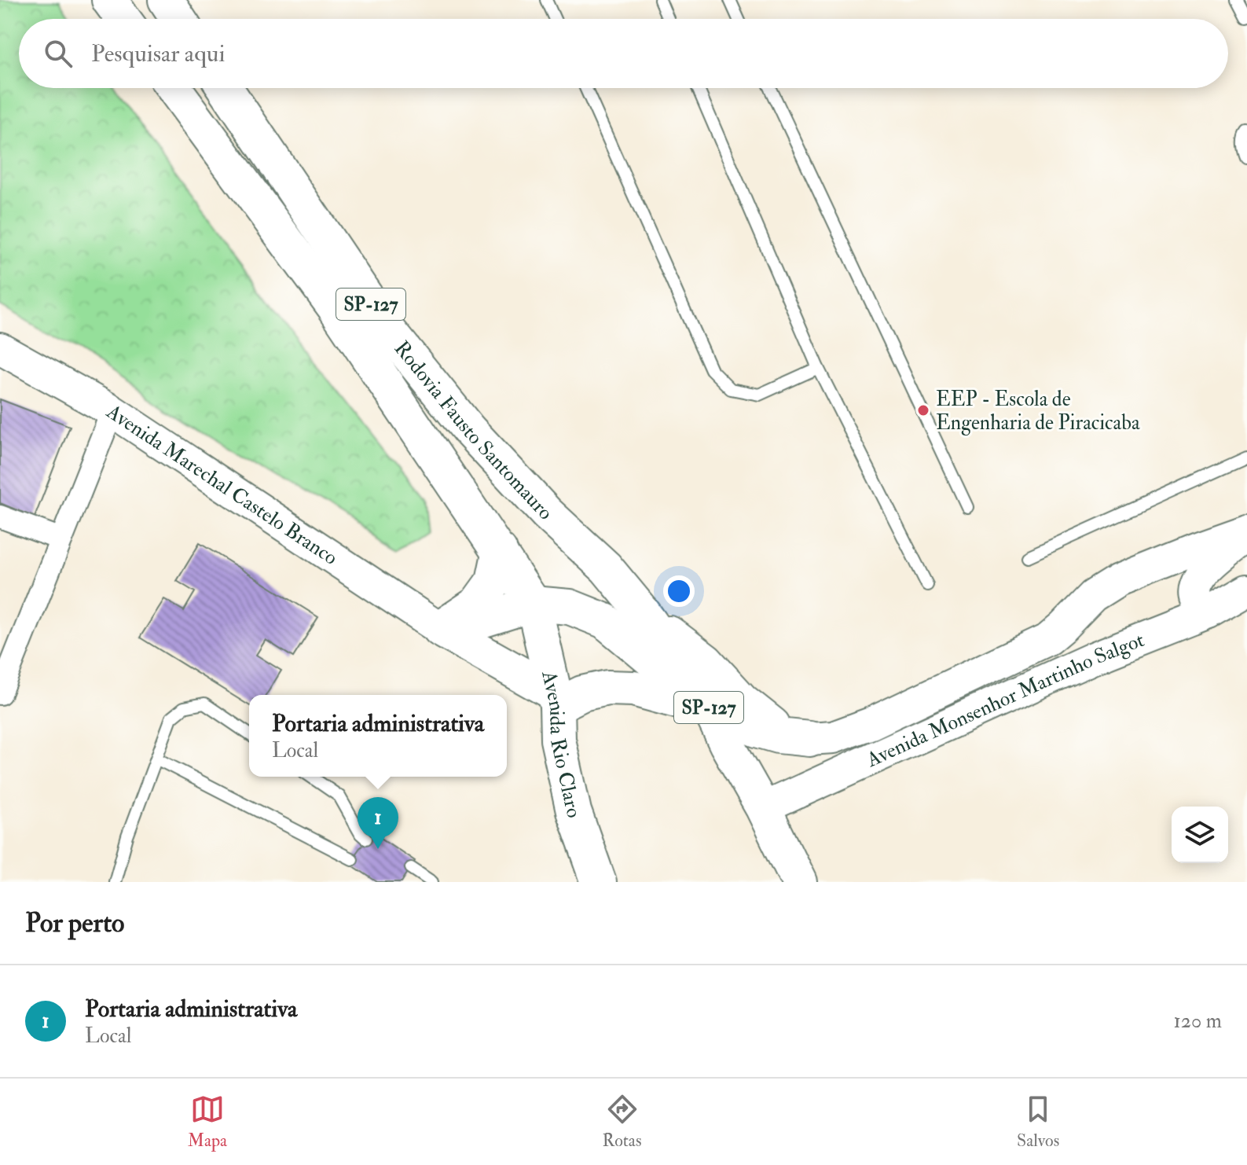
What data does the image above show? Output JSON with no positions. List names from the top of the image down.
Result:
{
  "streets": {
    "highway": ["SP-127", "Rodovia Fausto Santomauro", "Avenida Rio Claro"],
    "main road": ["Avenida Marechal Castelo Branco", "Avenida Monsenhor Martinho Salgot"]
  },
  "crossings": [
    ["SP-127", "Rodovia Fausto Santomauro"],
    ["SP-127", "Avenida Monsenhor Martinho Salgot"],
    ["Rodovia Fausto Santomauro", "Avenida Rio Claro"]
  ],
  "places": ["EEP - Escola de Engenharia de Piracicaba"],
  "page": {
    "search": "Pesquisar aqui",
    "popup": ["Portaria administrativa", "Local"],
    "pins": "1",
    "heading": "Por perto",
    "list": [
      {
        "mark": "1",
        "name": "Portaria administrativa",
        "note": "Local",
        "value": "120 m"
      }
    ],
    "nav": ["Mapa", "Rotas", "Salvos"]
  }
}
